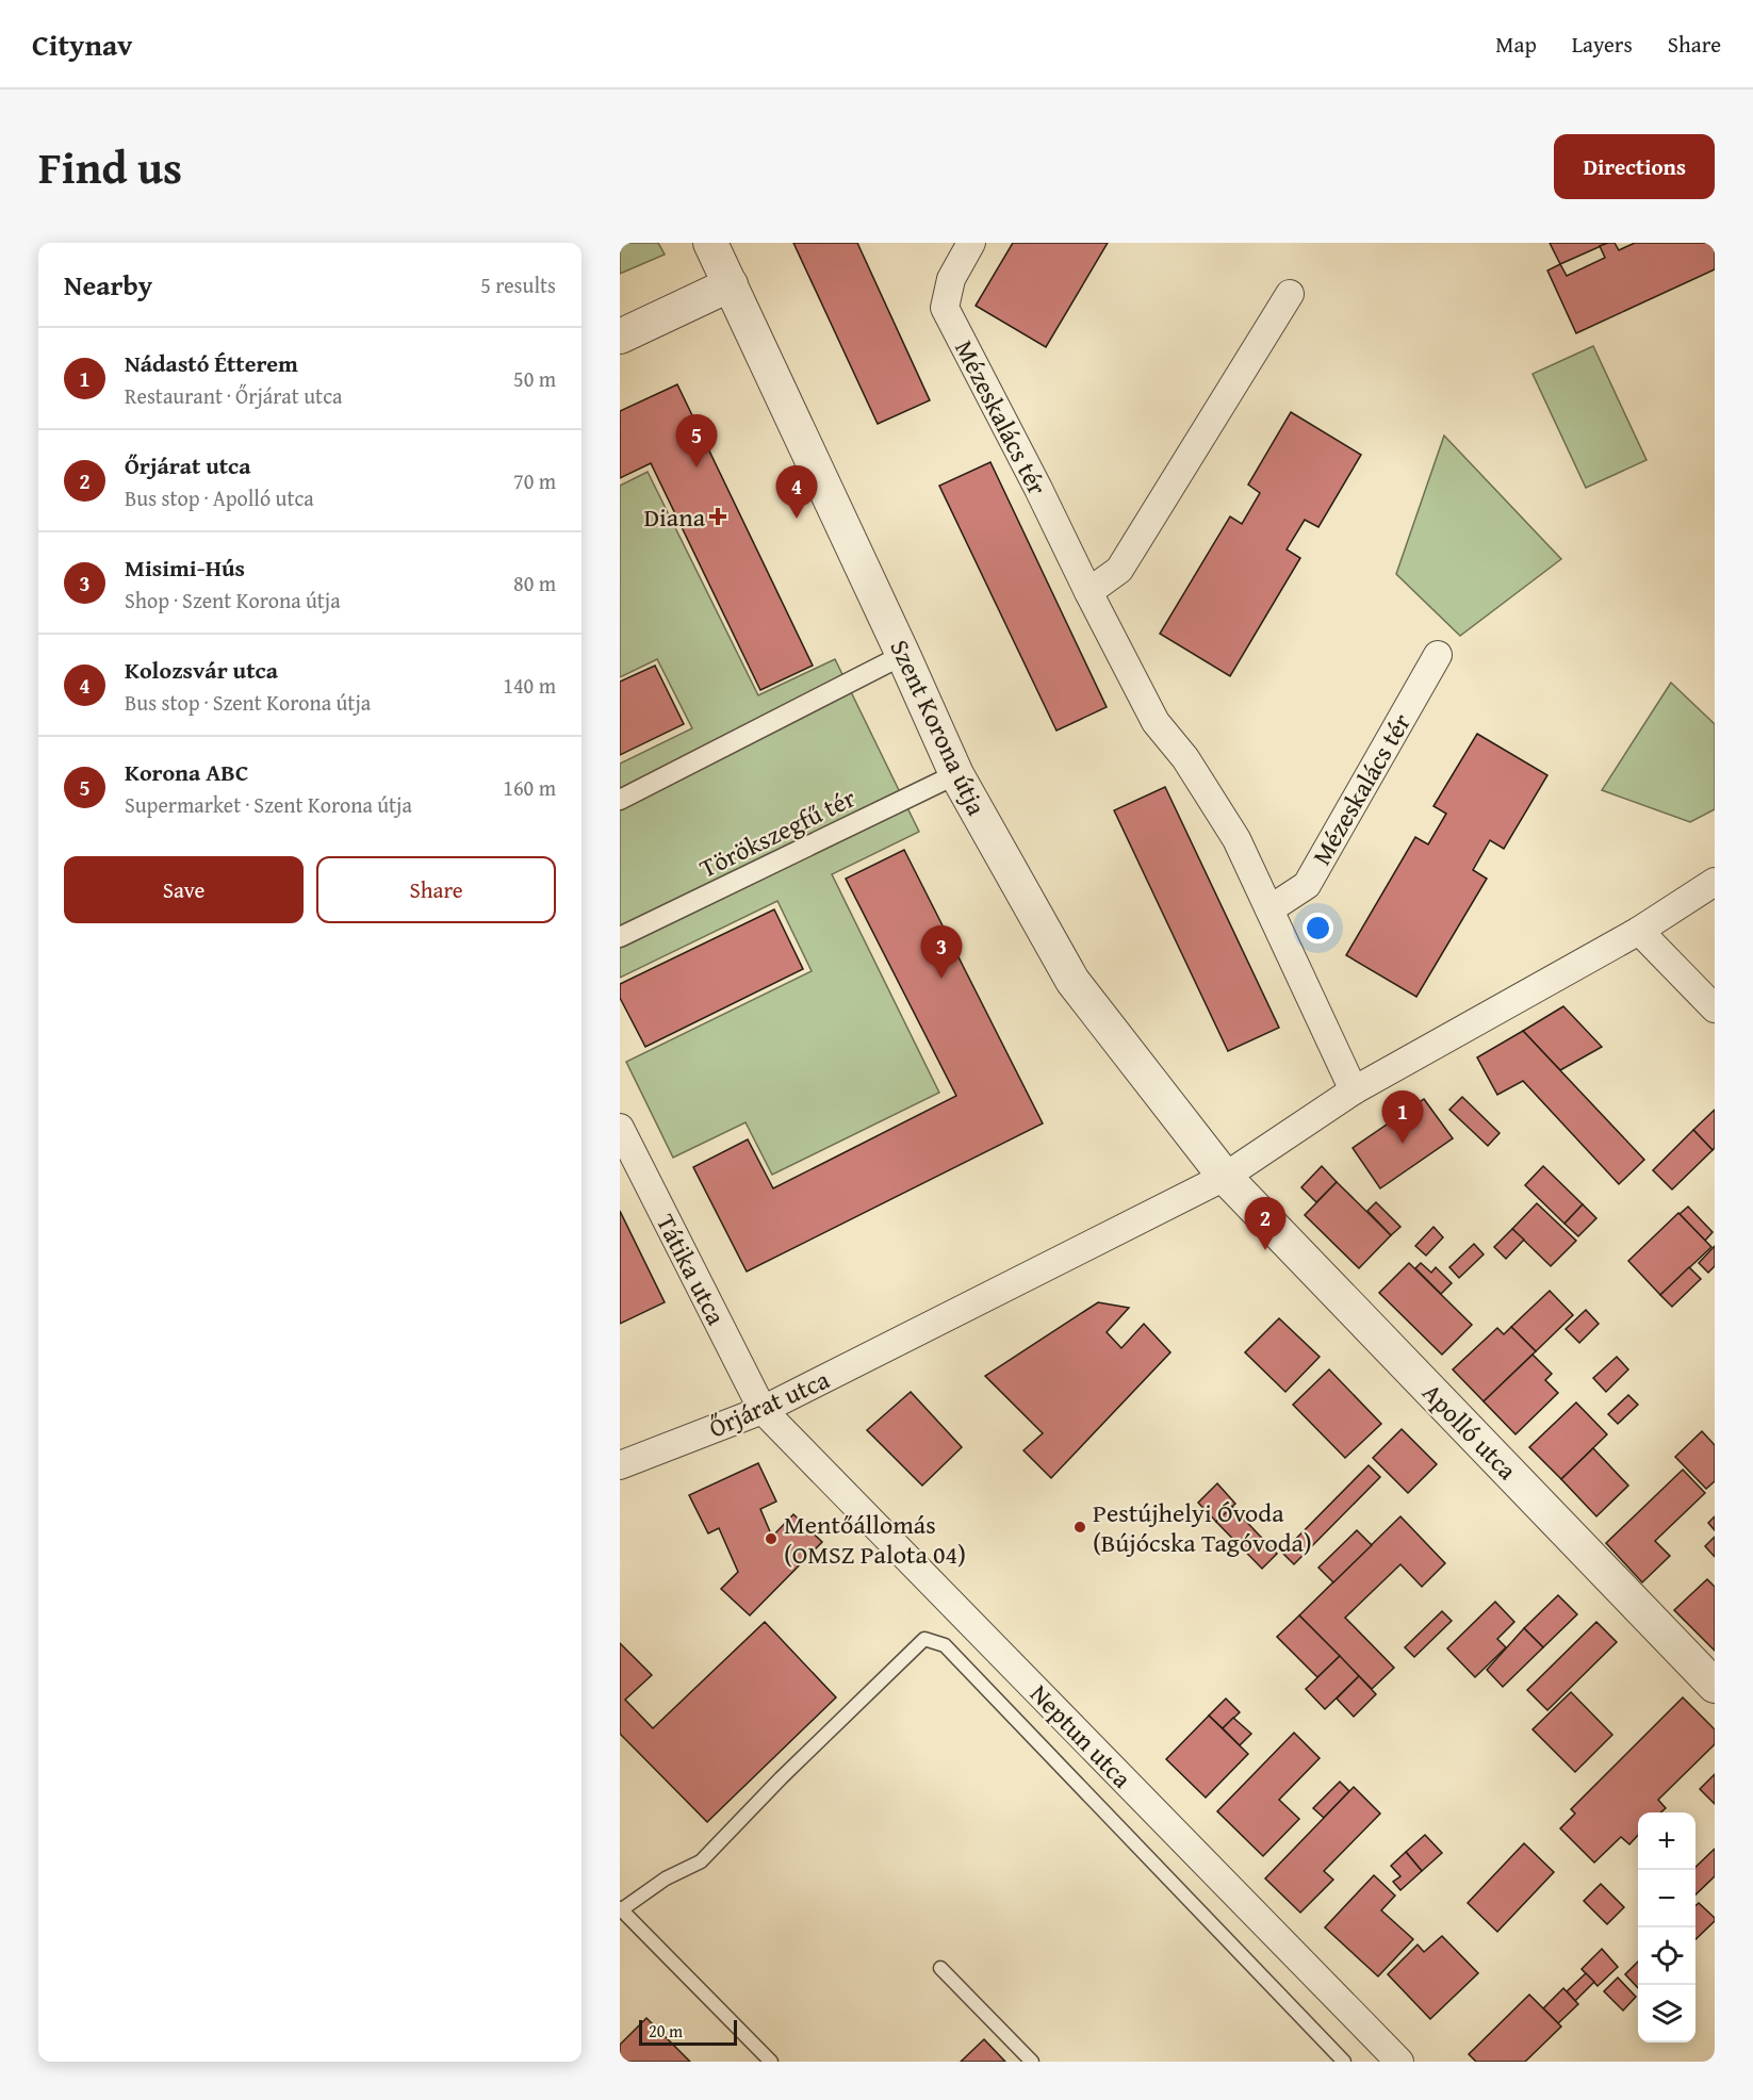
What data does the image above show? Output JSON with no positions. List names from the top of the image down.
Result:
{
  "streets": {
    "street": [
      "Mézeskalács tér",
      "Szent Korona útja",
      "Törökszegfű tér",
      "Tátika utca",
      "Őrjárat utca",
      "Apolló utca",
      "Neptun utca"
    ]
  },
  "crossings": [
    ["Mézeskalács tér", "Őrjárat utca"],
    ["Szent Korona útja", "Törökszegfű tér"],
    ["Szent Korona útja", "Őrjárat utca"],
    ["Szent Korona útja", "Apolló utca"],
    ["Tátika utca", "Őrjárat utca"],
    ["Tátika utca", "Neptun utca"],
    ["Őrjárat utca", "Apolló utca"],
    ["Őrjárat utca", "Neptun utca"]
  ],
  "places": {
    "health": ["Diana"],
    "other": ["Pestújhelyi Óvoda (Bújócska Tagóvoda)", "Mentőállomás (OMSZ Palota 04)"]
  },
  "scale_bar": "20 m",
  "page": {
    "header": "Citynav",
    "nav": ["Map", "Layers", "Share"],
    "title": "Find us",
    "buttons": [
      "Directions",
      ["Save", "Share"]
    ],
    "heading": ["Nearby", "5 results"],
    "list": [
      {
        "mark": "1",
        "name": "Nádastó Étterem",
        "note": "Restaurant · Őrjárat utca",
        "value": "50 m"
      },
      {
        "mark": "2",
        "name": "Őrjárat utca",
        "note": "Bus stop · Apolló utca",
        "value": "70 m"
      },
      {
        "mark": "3",
        "name": "Misimi-Hús",
        "note": "Shop · Szent Korona útja",
        "value": "80 m"
      },
      {
        "mark": "4",
        "name": "Kolozsvár utca",
        "note": "Bus stop · Szent Korona útja",
        "value": "140 m"
      },
      {
        "mark": "5",
        "name": "Korona ABC",
        "note": "Supermarket · Szent Korona útja",
        "value": "160 m"
      }
    ],
    "pins": [
      "5",
      "4",
      "3",
      "1",
      "2"
    ],
    "map_buttons": ["+", "−"],
    "scale": "20 m"
  }
}
